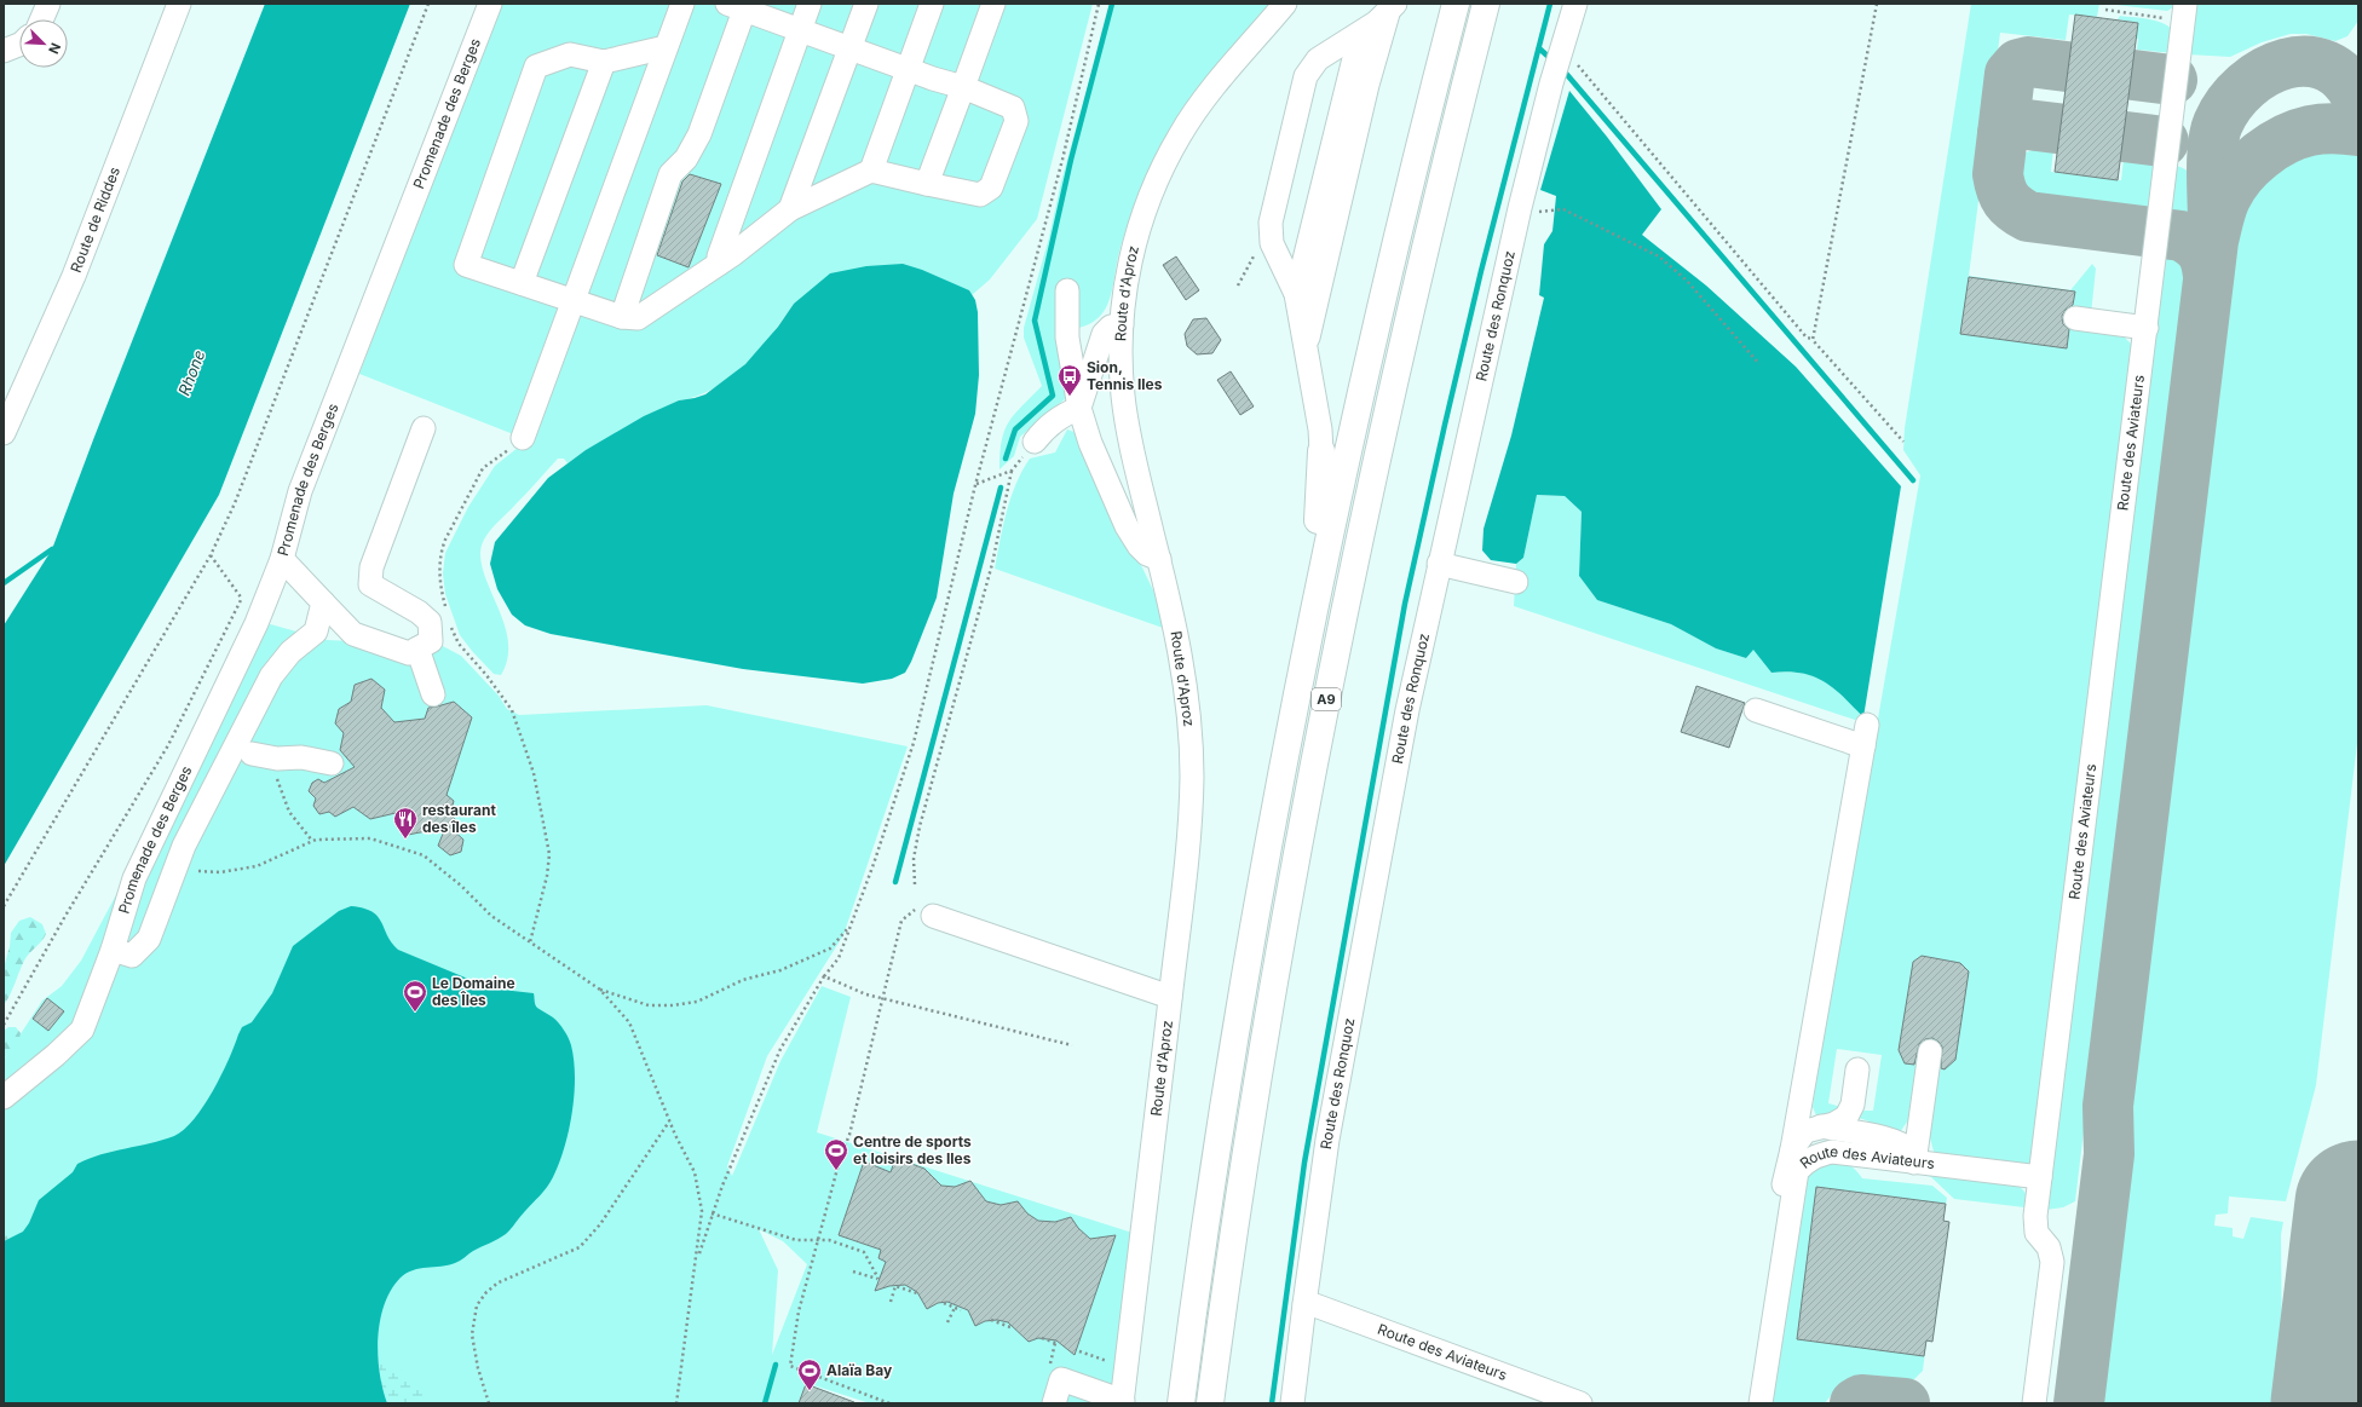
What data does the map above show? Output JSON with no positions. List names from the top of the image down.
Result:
{
  "streets": {
    "highway": ["A9"],
    "street": [
      "Promenade des Berges",
      "Route de Riddes",
      "Route d'Aproz",
      "Route des Ronquoz",
      "Route des Aviateurs"
    ]
  },
  "crossings": [
    ["Route des Ronquoz", "Route des Aviateurs"]
  ],
  "water": ["Rhone"],
  "places": {
    "bus stop": ["Sion, Tennis Iles"],
    "restaurant": ["restaurant des îles"],
    "sports": ["Le Domaine des Îles", "Centre de sports et loisirs des Iles", "Alaïa Bay"]
  },
  "north": "bottom right"
}
